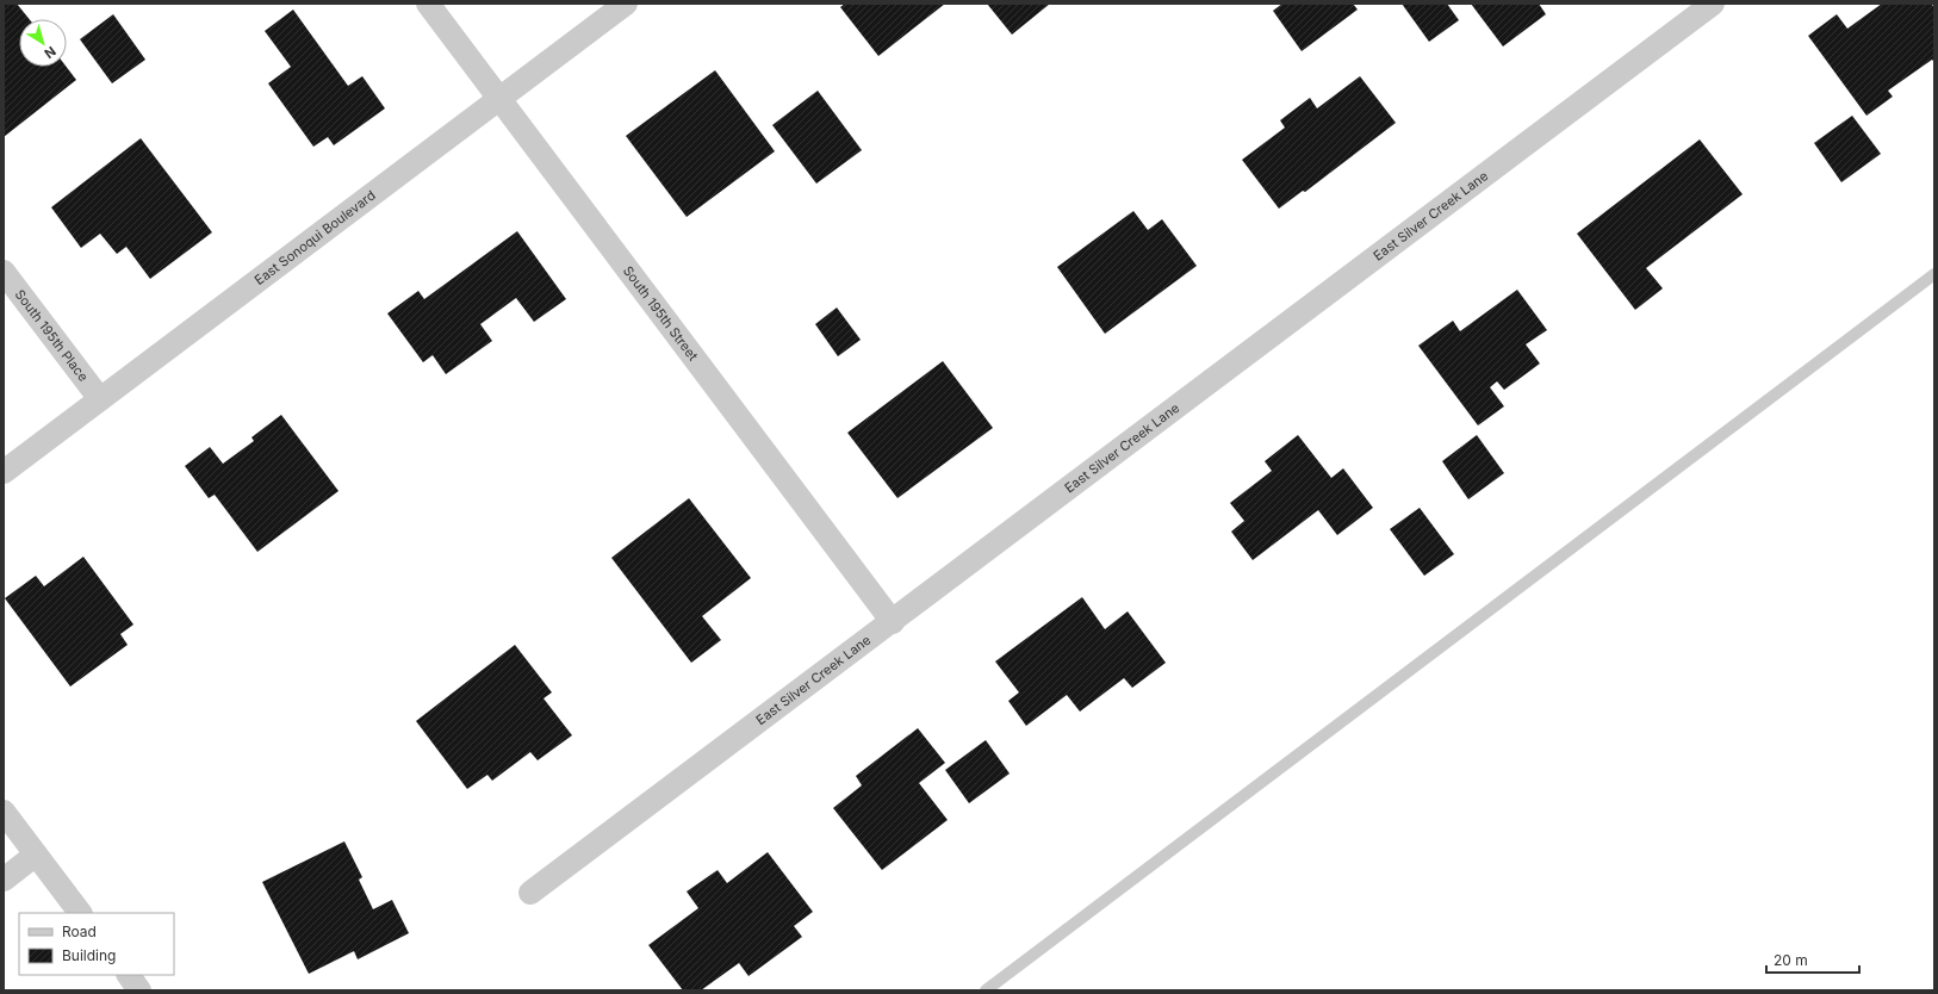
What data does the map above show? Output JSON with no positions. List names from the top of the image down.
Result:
{
  "streets": {
    "street": [
      "East Silver Creek Lane",
      "East Sonoqui Boulevard",
      "South 195th Street",
      "South 195th Place"
    ]
  },
  "crossings": [
    ["East Silver Creek Lane", "South 195th Street"],
    ["East Sonoqui Boulevard", "South 195th Street"],
    ["East Sonoqui Boulevard", "South 195th Place"]
  ],
  "legend": ["Road", "Building"],
  "scale_bar": "20 m",
  "north": "bottom right"
}
